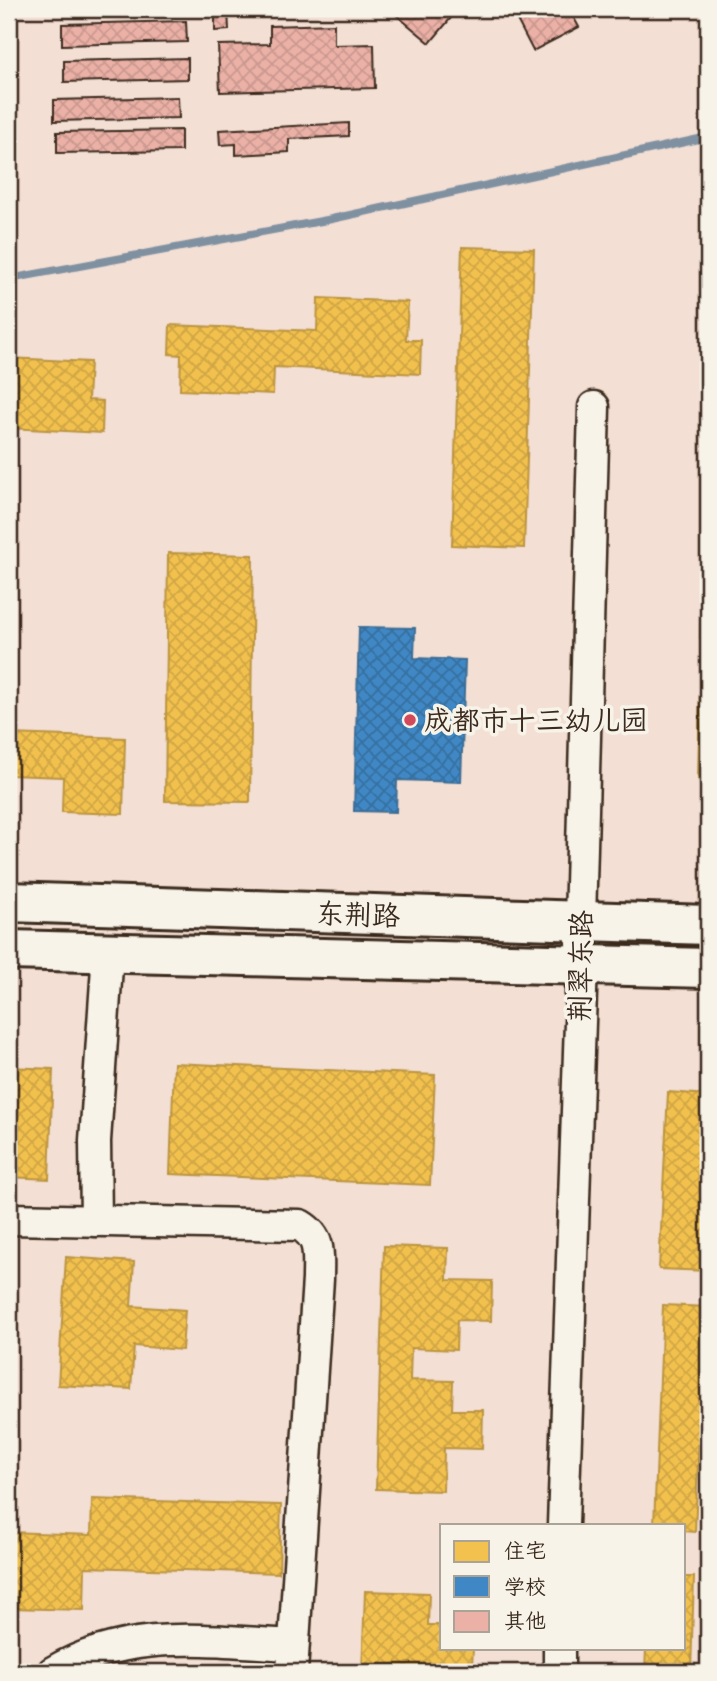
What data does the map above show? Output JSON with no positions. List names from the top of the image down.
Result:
{
  "streets": {
    "street": ["东荆路", "荆翠东路"]
  },
  "crossings": [
    ["东荆路", "荆翠东路"]
  ],
  "places": ["成都市十三幼儿园"],
  "legend": ["住宅", "学校", "其他"]
}
